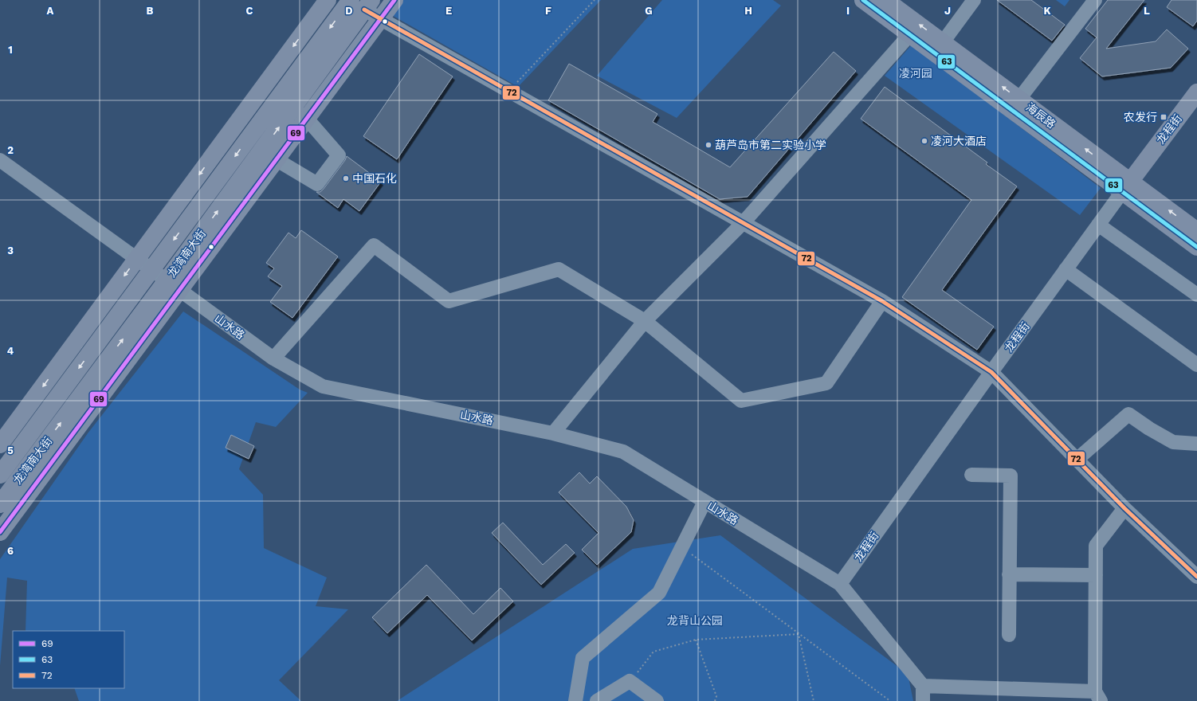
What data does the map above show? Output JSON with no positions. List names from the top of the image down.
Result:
{
  "streets": {
    "main road": ["海辰路", "龙程街", "龙湾南大街"],
    "street": ["山水路"]
  },
  "crossings": [
    ["海辰路", "龙程街"],
    ["龙程街", "山水路"],
    ["龙湾南大街", "山水路"]
  ],
  "parks": ["凌河园", "龙背山公园"],
  "places": {
    "transit": ["农发行"],
    "other": ["凌河大酒店", "葫芦岛市第二实验小学", "中国石化"]
  },
  "lines": ["transit line 69", "transit line 63", "transit line 72"],
  "legend": ["69", "63", "72"],
  "grid": {
    "columns": [
      "A",
      "B",
      "C",
      "D",
      "E",
      "F",
      "G",
      "H",
      "I",
      "J",
      "K",
      "L"
    ],
    "rows": [
      "1",
      "2",
      "3",
      "4",
      "5",
      "6"
    ]
  }
}
